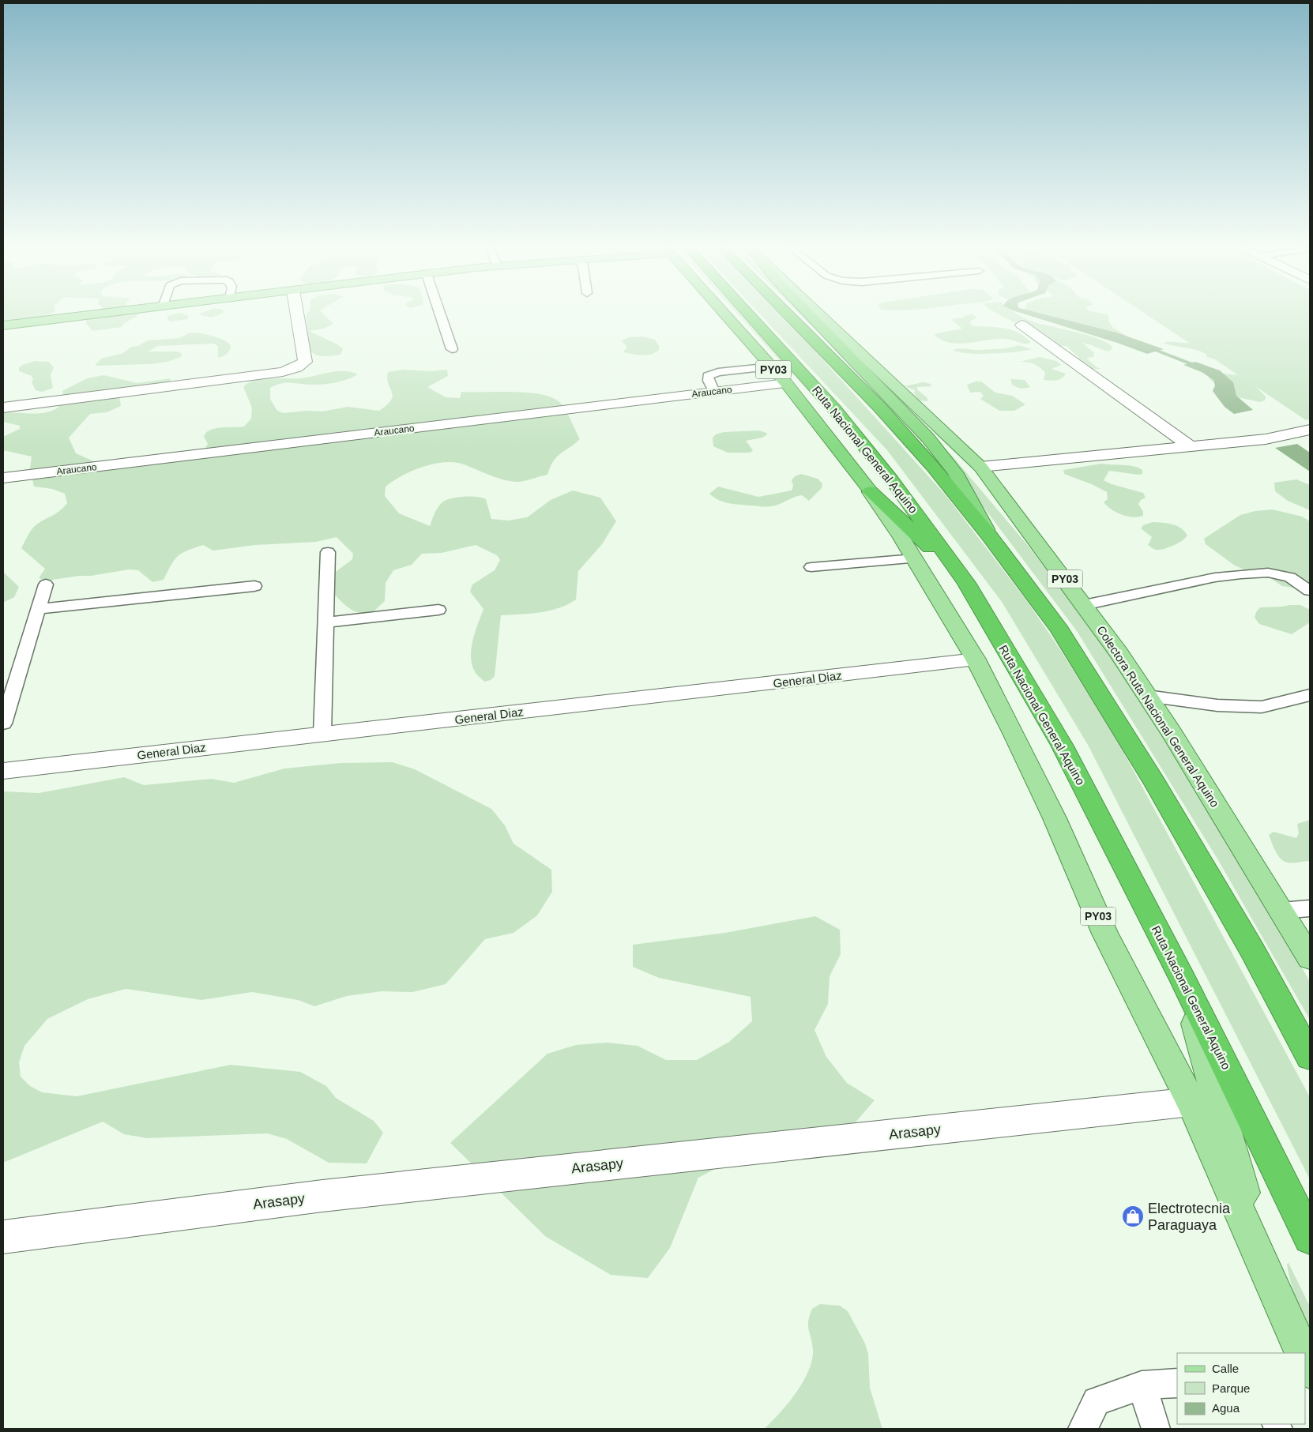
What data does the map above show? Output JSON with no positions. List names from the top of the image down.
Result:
{
  "streets": {
    "highway": ["PY03", "Ruta Nacional General Aquino"],
    "main road": ["Colectora Ruta Nacional General Aquino"],
    "street": ["Araucano", "General Diaz", "Arasapy"]
  },
  "crossings": [
    ["PY03", "Ruta Nacional General Aquino"],
    ["PY03", "General Diaz"],
    ["PY03", "Arasapy"],
    ["Araucano", "Ruta Nacional General Aquino"]
  ],
  "places": {
    "shop": ["Electrotecnia Paraguaya"]
  },
  "legend": ["Calle", "Parque", "Agua"]
}
